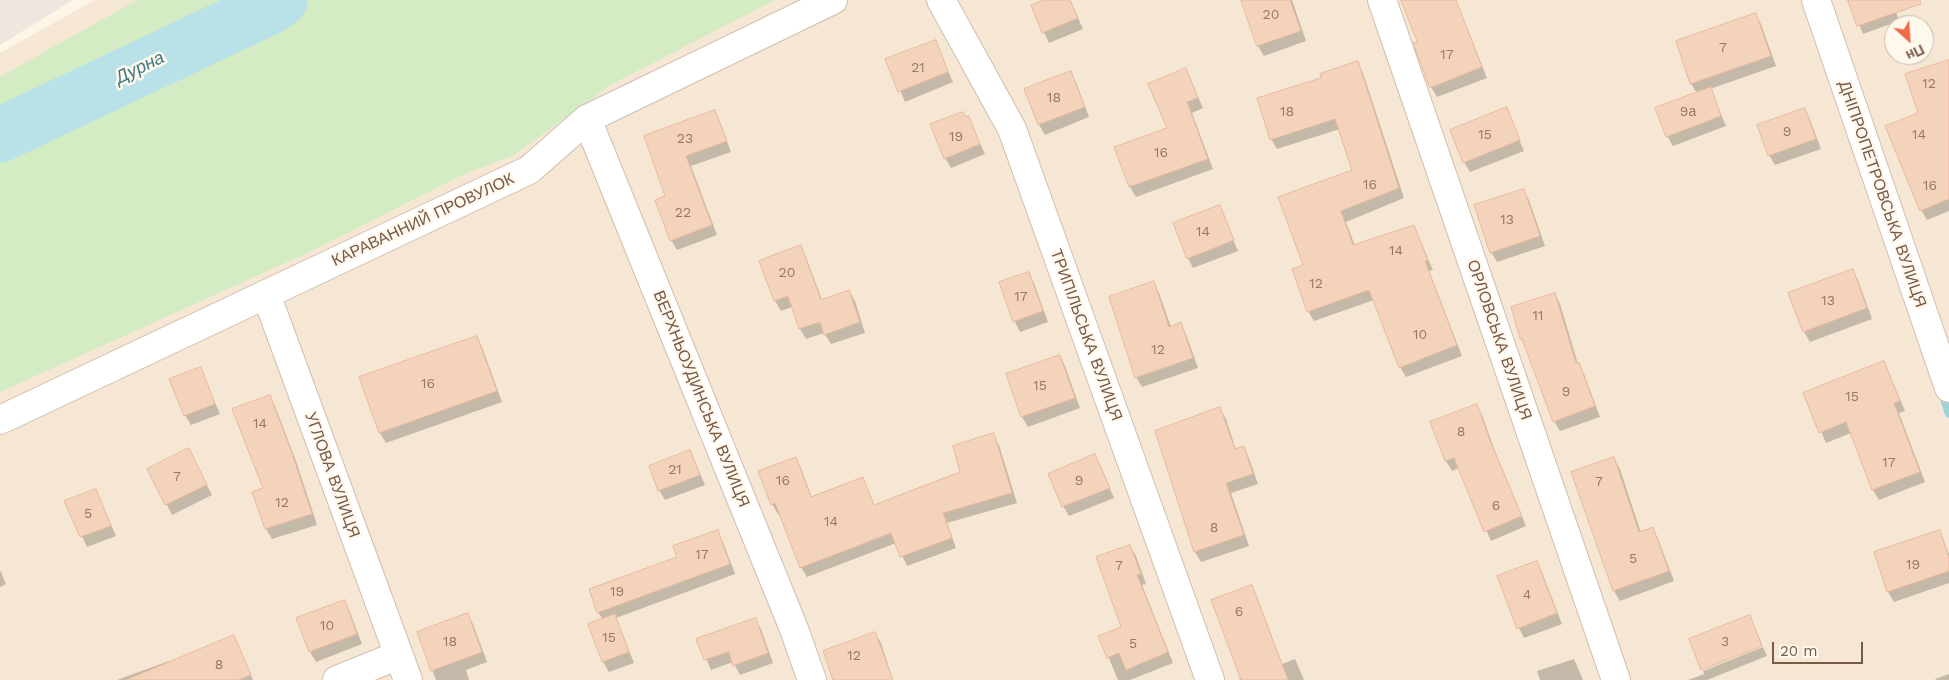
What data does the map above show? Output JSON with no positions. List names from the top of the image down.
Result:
{
  "streets": {
    "street": [
      "ДНІПРОПЕТРОВСЬКА ВУЛИЦЯ",
      "КАРАВАННИЙ ПРОВУЛОК",
      "ТРИПІЛЬСЬКА ВУЛИЦЯ",
      "ОРЛОВСЬКА ВУЛИЦЯ",
      "ВЕРХНЬОУДИНСЬКА ВУЛИЦЯ",
      "УГЛОВА ВУЛИЦЯ"
    ]
  },
  "crossings": [
    ["КАРАВАННИЙ ПРОВУЛОК", "ВЕРХНЬОУДИНСЬКА ВУЛИЦЯ"],
    ["КАРАВАННИЙ ПРОВУЛОК", "УГЛОВА ВУЛИЦЯ"]
  ],
  "water": ["Дурна"],
  "house_numbers": [
    "20",
    "7",
    "17",
    "21",
    "12",
    "18",
    "18",
    "9а",
    "9",
    "15",
    "14",
    "19",
    "23",
    "16",
    "16",
    "16",
    "22",
    "13",
    "14",
    "14",
    "20",
    "12",
    "17",
    "13",
    "11",
    "10",
    "12",
    "16",
    "15",
    "9",
    "15",
    "14",
    "8",
    "17",
    "21",
    "7",
    "16",
    "9",
    "7",
    "12",
    "6",
    "5",
    "14",
    "8",
    "17",
    "5",
    "19",
    "7",
    "19",
    "4",
    "6",
    "10",
    "15",
    "18",
    "3",
    "5",
    "12",
    "8"
  ],
  "scale_bar": "20 m",
  "north": "bottom right"
}
